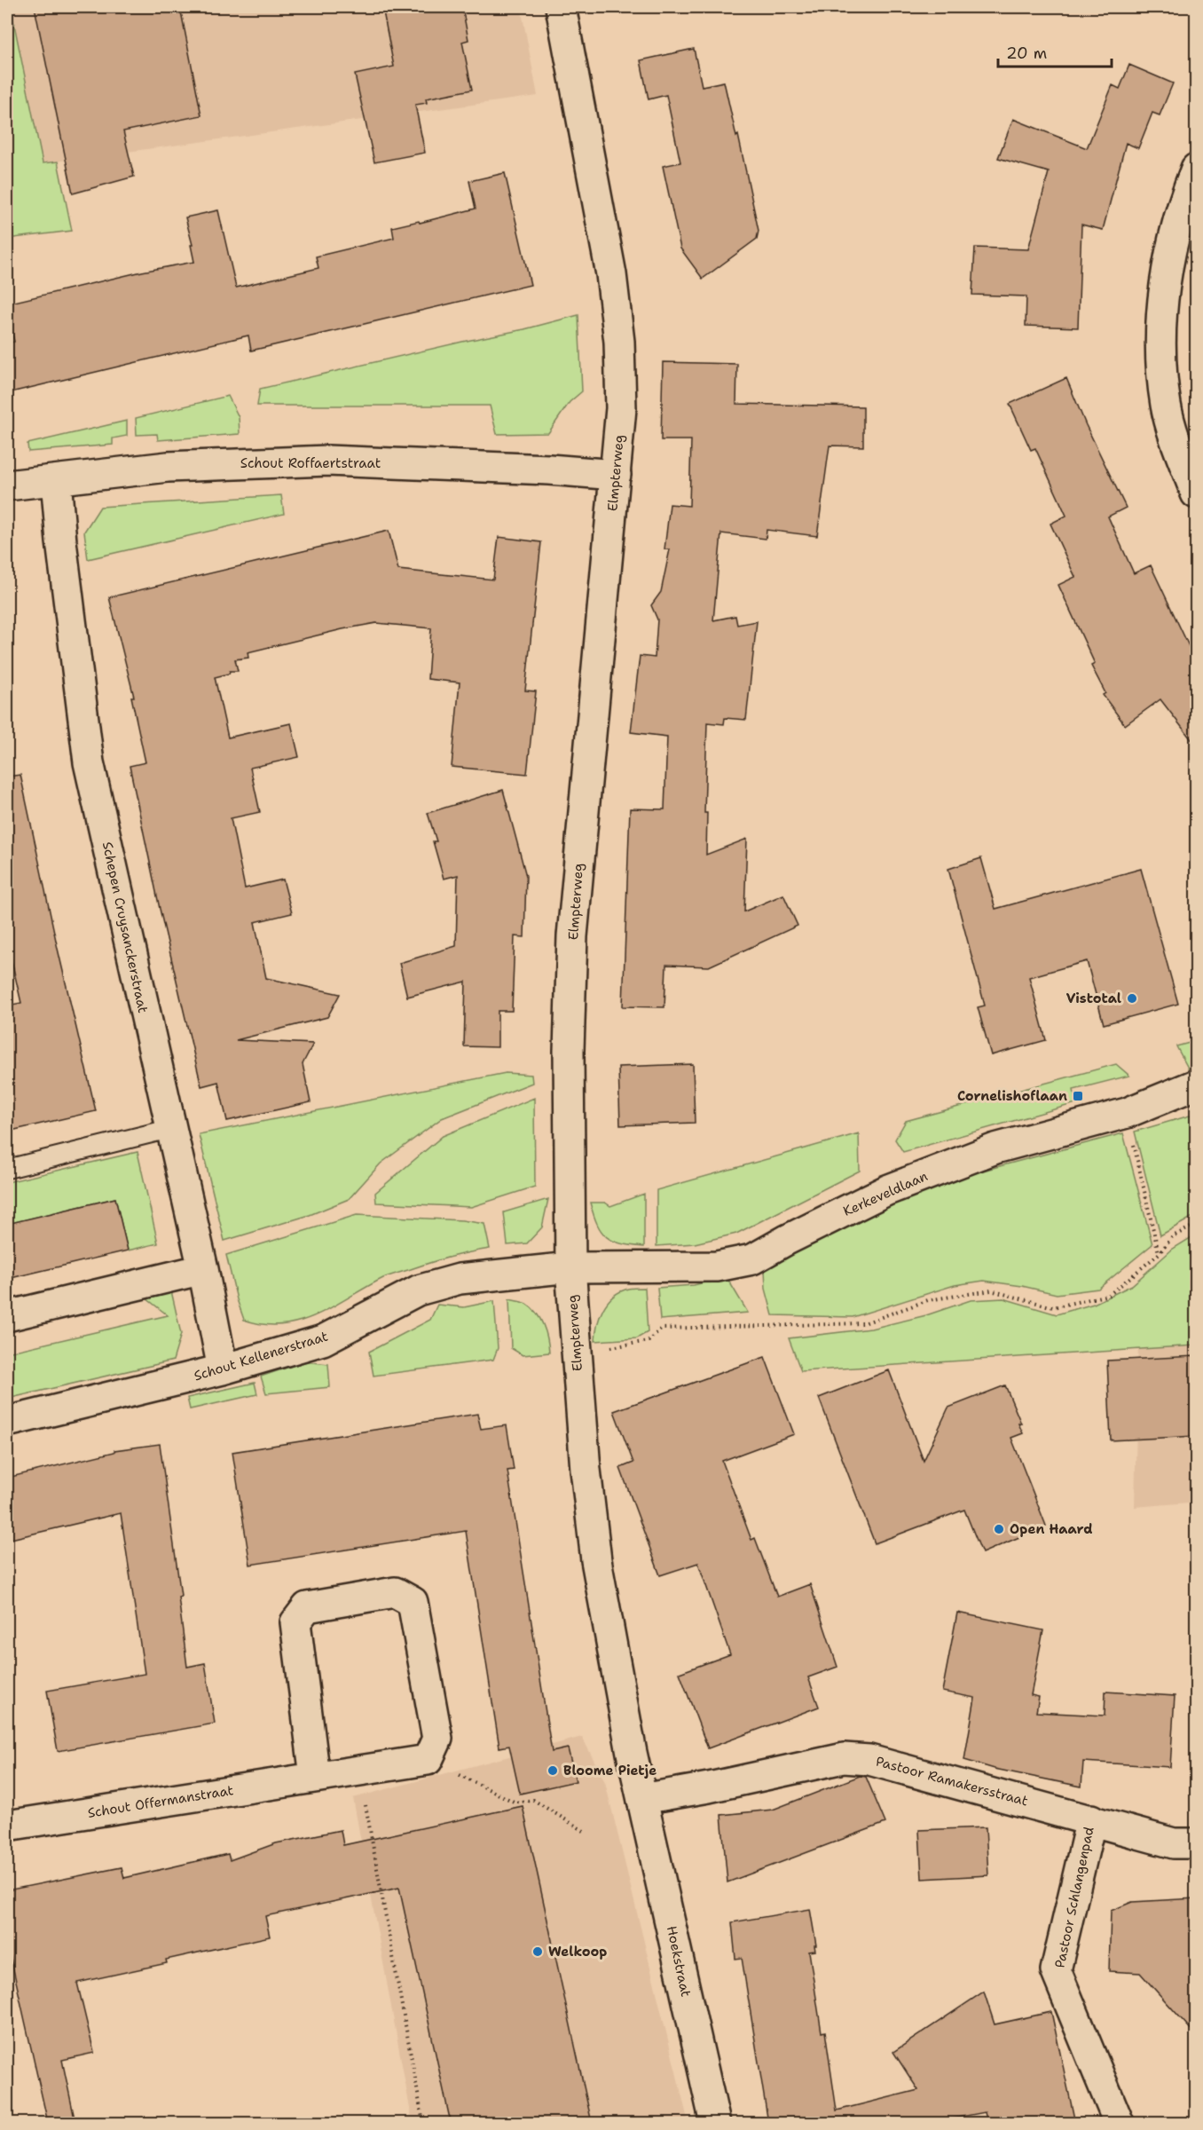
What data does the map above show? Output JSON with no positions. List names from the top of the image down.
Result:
{
  "streets": {
    "street": [
      "Schout Roffaertstraat",
      "Elmpterweg",
      "Schepen Cruysanckerstraat",
      "Kerkeveldlaan",
      "Schout Kellenerstraat",
      "Pastoor Ramakersstraat",
      "Schout Offermanstraat",
      "Pastoor Schlangenpad",
      "Hoekstraat"
    ]
  },
  "crossings": [
    ["Schout Roffaertstraat", "Elmpterweg"],
    ["Schout Roffaertstraat", "Schepen Cruysanckerstraat"],
    ["Elmpterweg", "Kerkeveldlaan"],
    ["Elmpterweg", "Schout Kellenerstraat"],
    ["Elmpterweg", "Pastoor Ramakersstraat"],
    ["Elmpterweg", "Hoekstraat"],
    ["Schepen Cruysanckerstraat", "Schout Kellenerstraat"],
    ["Kerkeveldlaan", "Schout Kellenerstraat"],
    ["Pastoor Ramakersstraat", "Pastoor Schlangenpad"],
    ["Pastoor Ramakersstraat", "Hoekstraat"]
  ],
  "places": {
    "other": [
      "Vistotal",
      "Open Haard",
      "Bloome Pietje",
      "Welkoop"
    ],
    "transit": ["Cornelishoflaan"]
  },
  "scale_bar": "20 m"
}
